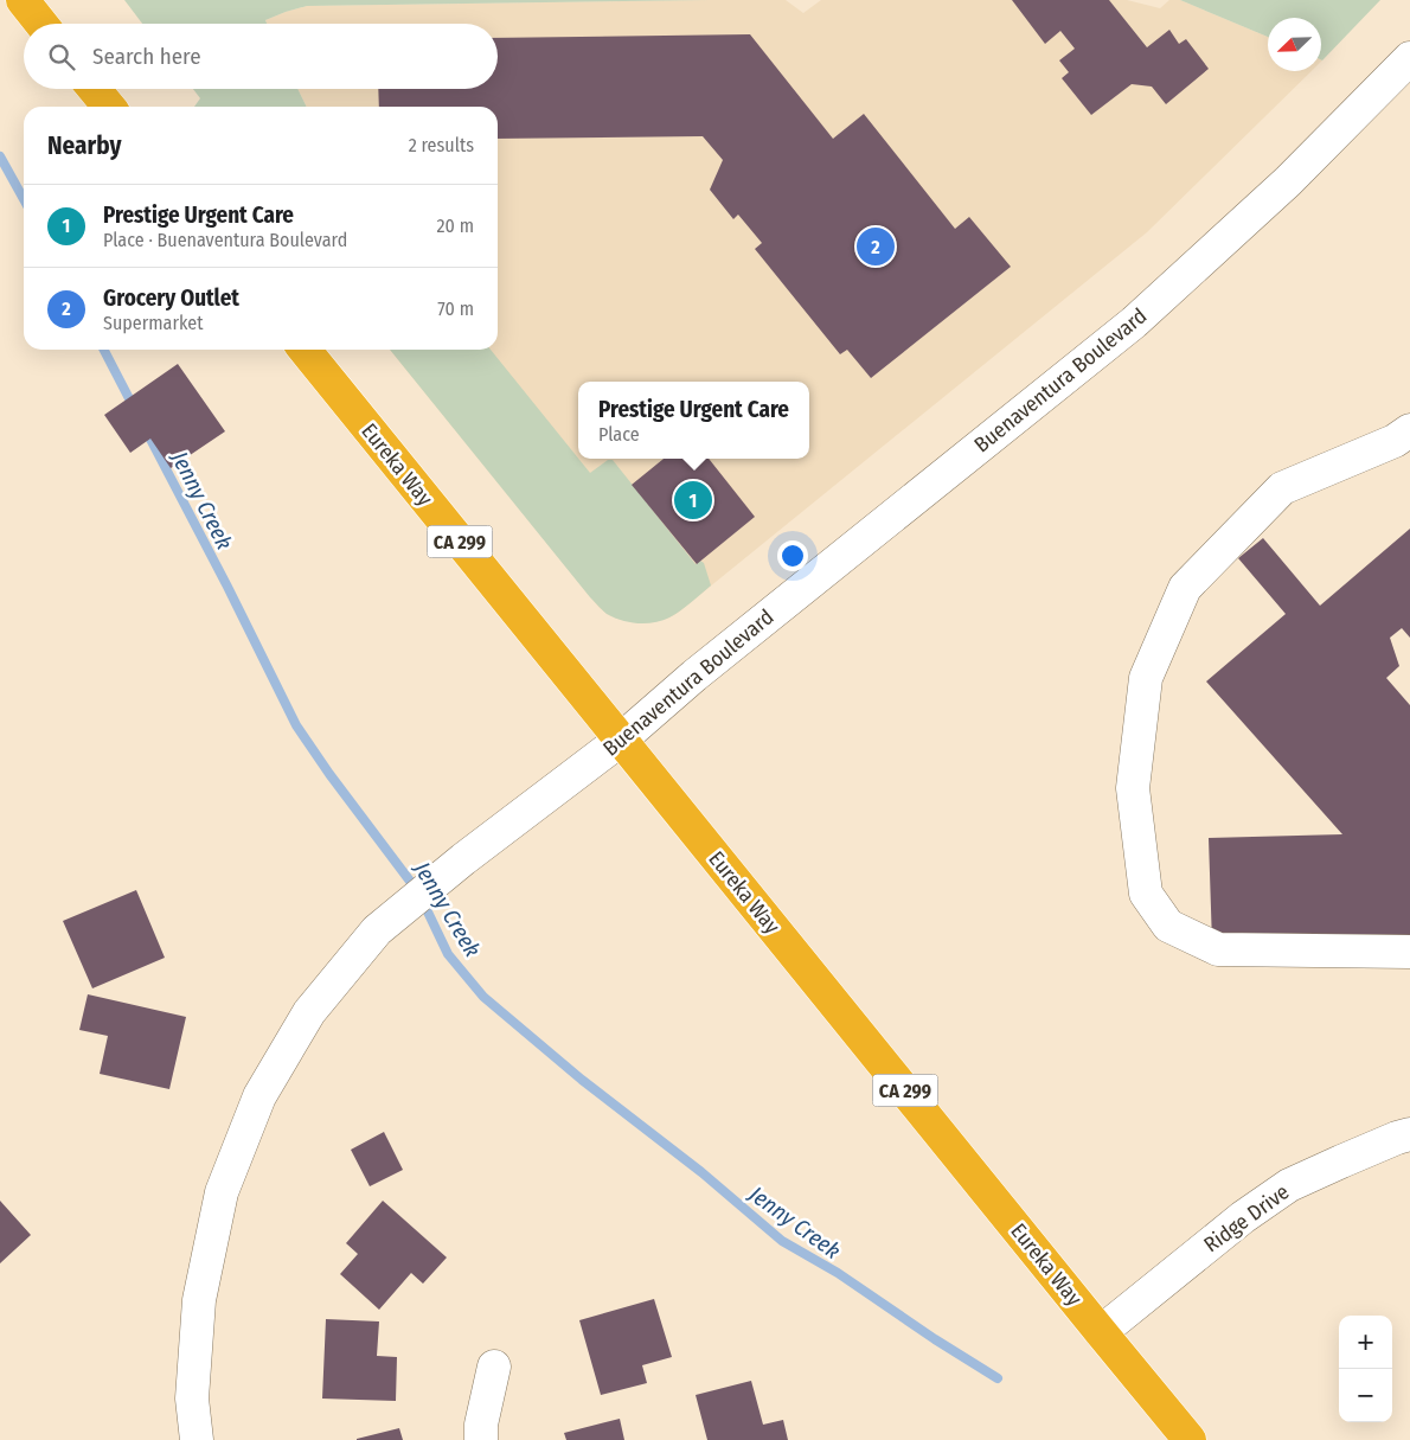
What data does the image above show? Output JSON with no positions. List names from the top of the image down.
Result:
{
  "streets": {
    "highway": ["Eureka Way", "CA 299"],
    "street": ["Buenaventura Boulevard", "Ridge Drive"]
  },
  "crossings": [
    ["Buenaventura Boulevard", "Eureka Way"],
    ["Eureka Way", "Ridge Drive"]
  ],
  "water": ["Jenny Creek"],
  "north": "bottom left",
  "page": {
    "search": "Search here",
    "heading": ["Nearby", "2 results"],
    "list": [
      {
        "mark": "1",
        "name": "Prestige Urgent Care",
        "note": "Place · Buenaventura Boulevard",
        "value": "20 m"
      },
      {
        "mark": "2",
        "name": "Grocery Outlet",
        "note": "Supermarket",
        "value": "70 m"
      }
    ],
    "pins": ["2", "1"],
    "popup": ["Prestige Urgent Care", "Place"],
    "map_buttons": ["+", "−"]
  }
}
